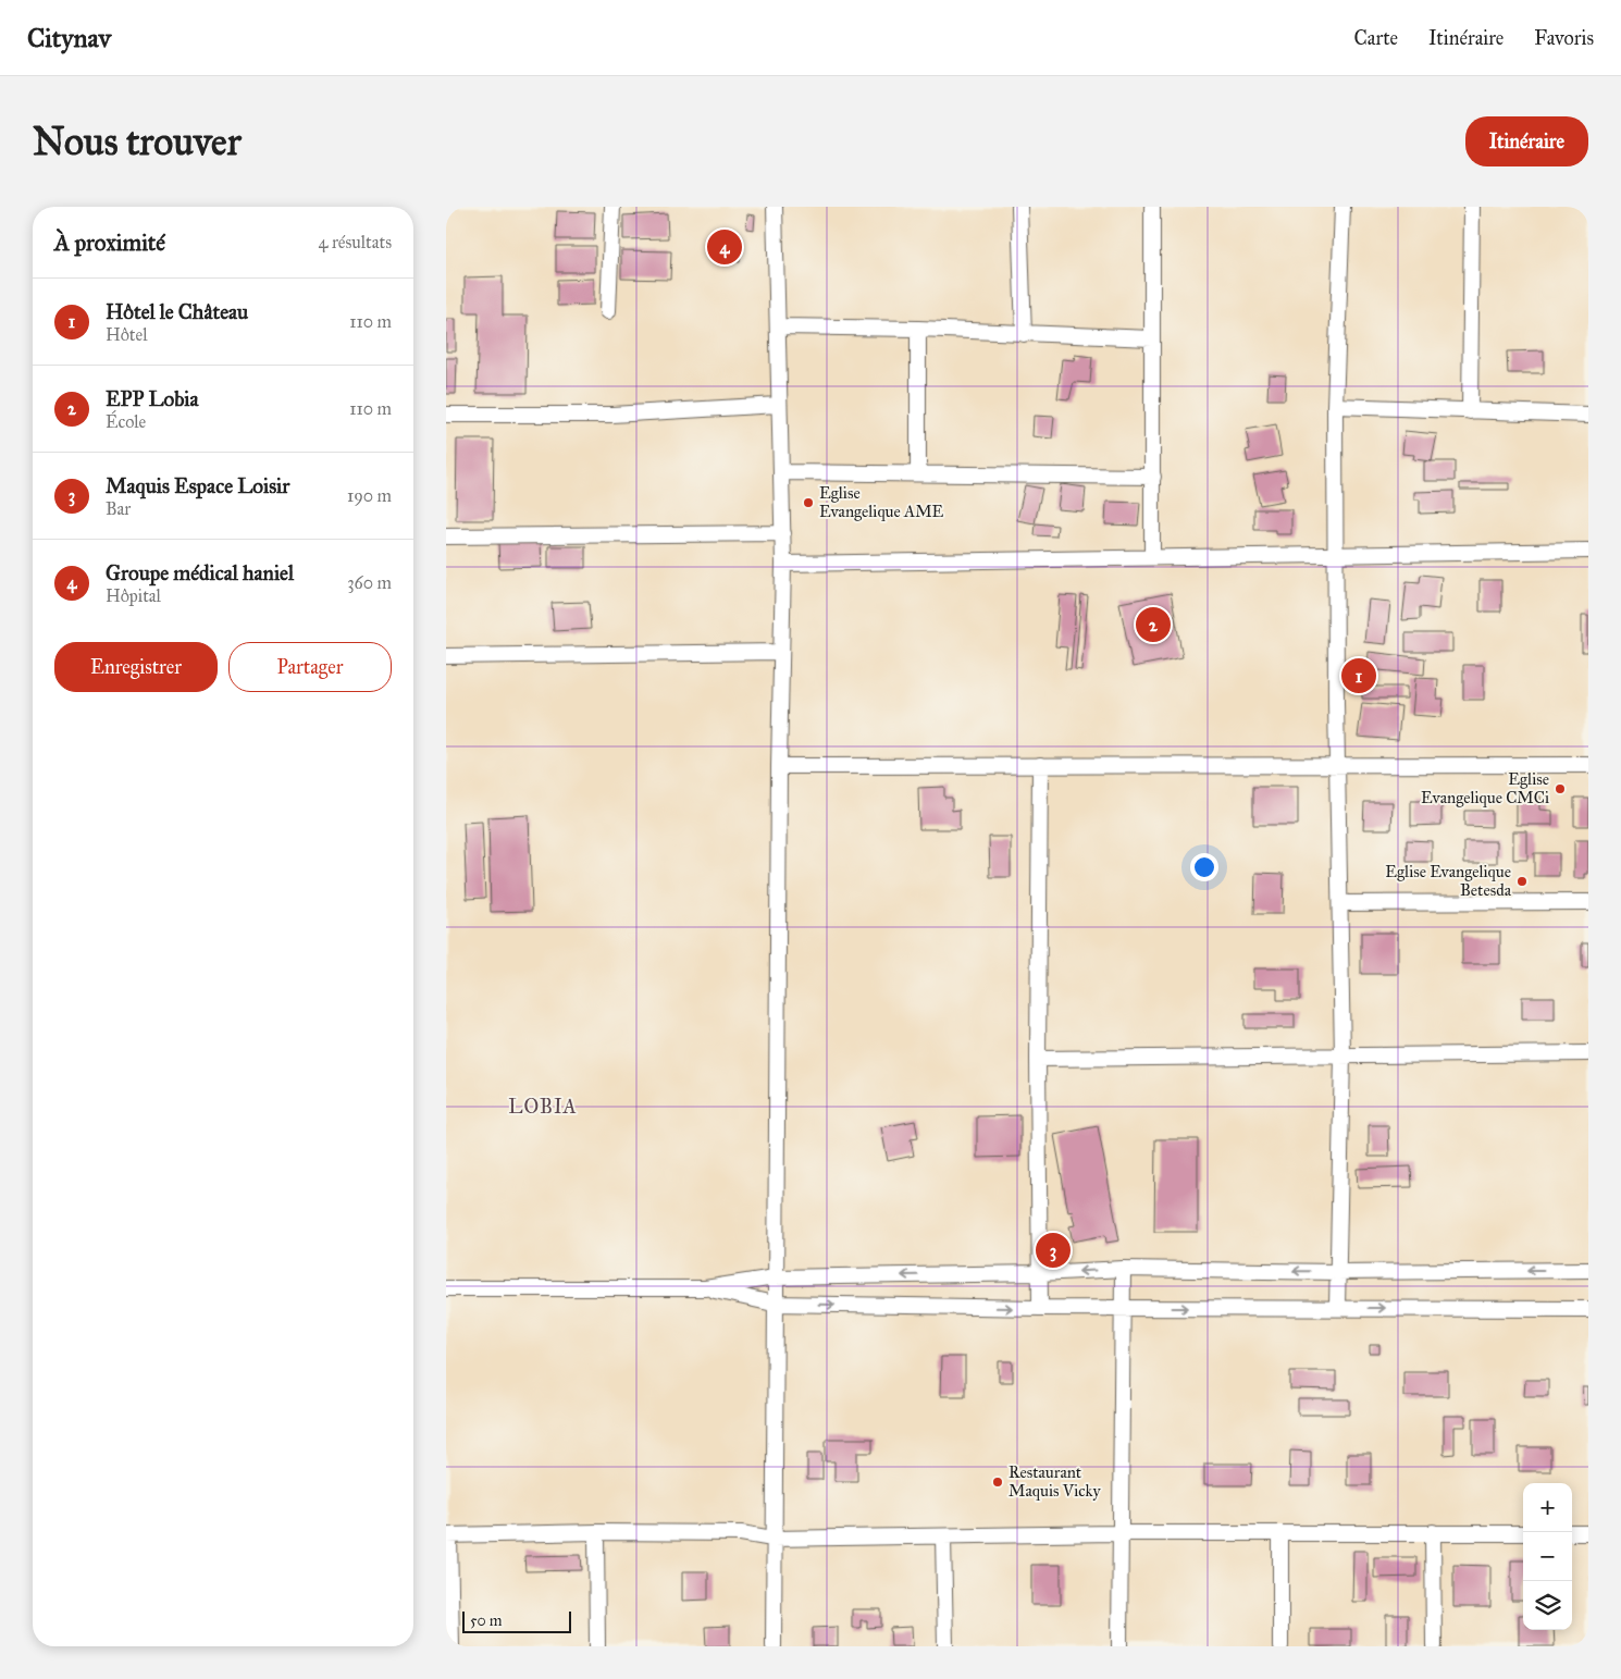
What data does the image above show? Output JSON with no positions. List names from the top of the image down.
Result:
{
  "districts": ["LOBIA"],
  "places": [
    "Eglise Evangelique AME",
    "Eglise Evangelique CMCi",
    "Eglise Evangelique Betesda",
    "Restaurant Maquis Vicky"
  ],
  "scale_bar": "50 m",
  "page": {
    "header": "Citynav",
    "nav": ["Carte", "Itinéraire", "Favoris"],
    "buttons": [
      "Itinéraire",
      ["Enregistrer", "Partager"]
    ],
    "title": "Nous trouver",
    "heading": ["À proximité", "4 résultats"],
    "pins": [
      "4",
      "2",
      "1",
      "3"
    ],
    "list": [
      {
        "mark": "1",
        "name": "Hôtel le Château",
        "note": "Hôtel",
        "value": "110 m"
      },
      {
        "mark": "2",
        "name": "EPP Lobia",
        "note": "École",
        "value": "110 m"
      },
      {
        "mark": "3",
        "name": "Maquis Espace Loisir",
        "note": "Bar",
        "value": "190 m"
      },
      {
        "mark": "4",
        "name": "Groupe médical haniel",
        "note": "Hôpital",
        "value": "360 m"
      }
    ],
    "map_buttons": ["+", "−"],
    "scale": "50 m"
  }
}
